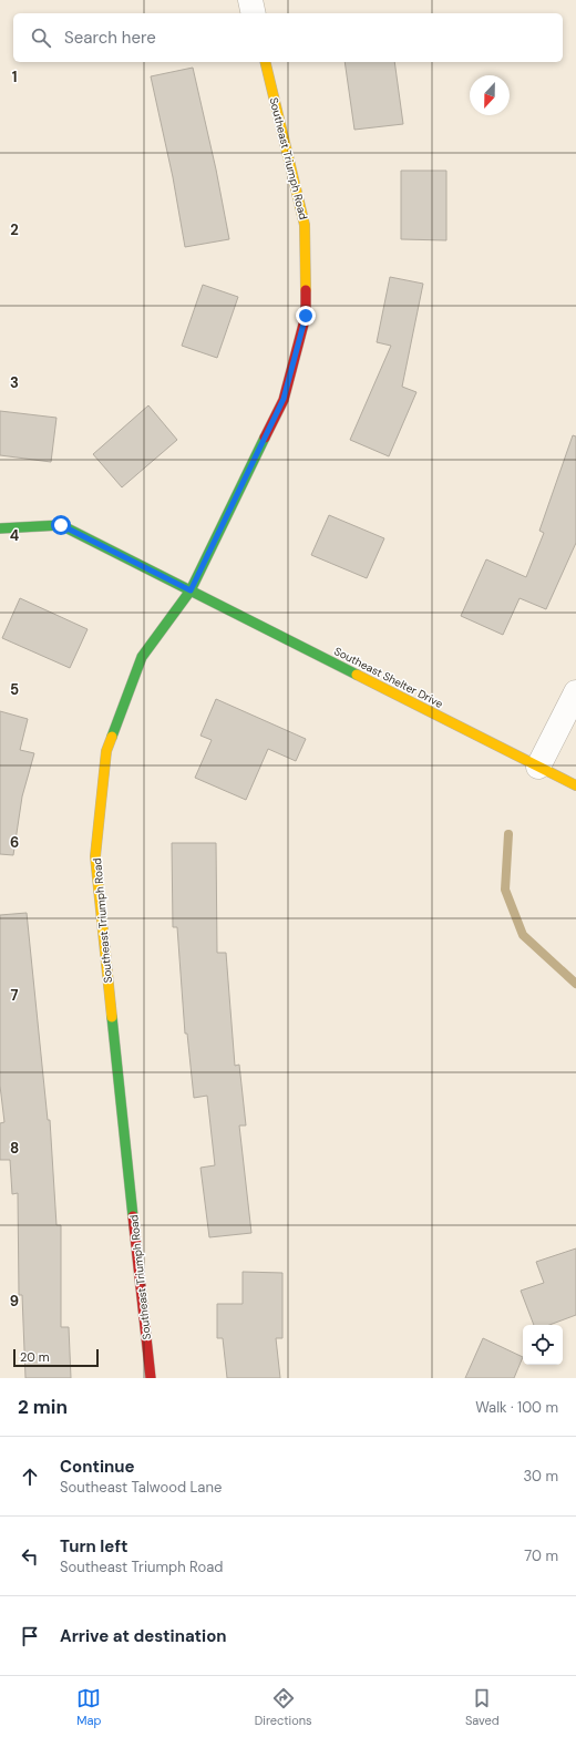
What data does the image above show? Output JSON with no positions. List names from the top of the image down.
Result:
{
  "streets": {
    "street": ["Southeast Triumph Road", "Southeast Shelter Drive"]
  },
  "crossings": [
    ["Southeast Triumph Road", "Southeast Shelter Drive"]
  ],
  "scale_bar": "20 m",
  "north": "bottom",
  "page": {
    "search": "Search here",
    "scale": "20 m",
    "heading": ["2 min", "Walk · 100 m"],
    "list": [
      ["Continue", "Southeast Talwood Lane", "30 m"],
      ["Turn left", "Southeast Triumph Road", "70 m"],
      "Arrive at destination"
    ],
    "nav": ["Map", "Directions", "Saved"]
  },
  "grid": {
    "rows": [
      "1",
      "2",
      "3",
      "4",
      "5",
      "6",
      "7",
      "8",
      "9"
    ]
  }
}
